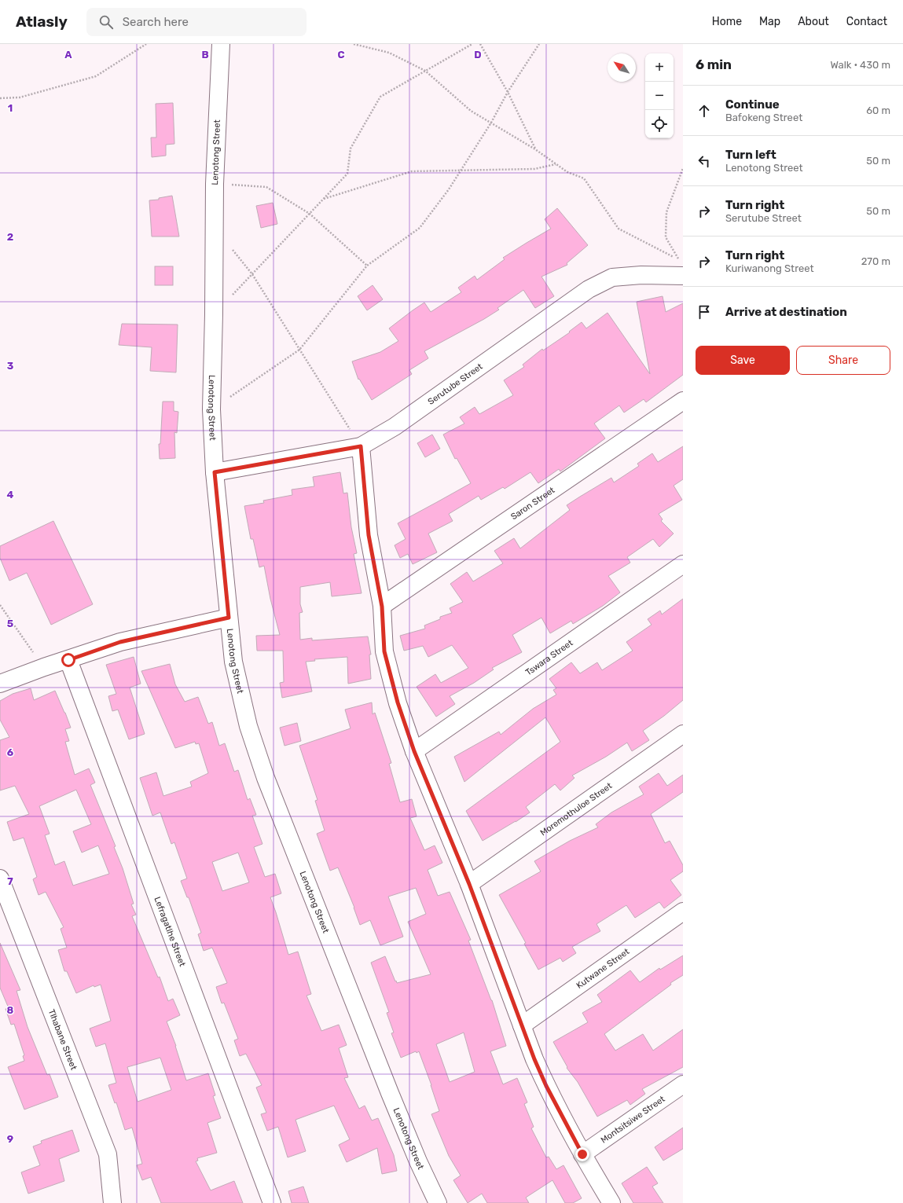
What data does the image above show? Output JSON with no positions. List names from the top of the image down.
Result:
{
  "streets": {
    "street": [
      "Lenotong Street",
      "Serutube Street",
      "Saron Street",
      "Tswara Street",
      "Moremothuloe Street",
      "Lefragatlhe Street",
      "Kutwane Street",
      "Tlhabane Street",
      "Montsitsiwe Street"
    ]
  },
  "crossings": [
    ["Lenotong Street", "Serutube Street"]
  ],
  "north": "top left",
  "page": {
    "header": "Atlasly",
    "search": "Search here",
    "nav": [
      "Home",
      "Map",
      "About",
      "Contact"
    ],
    "heading": ["6 min", "Walk · 430 m"],
    "map_buttons": ["+", "−"],
    "list": [
      ["Continue", "Bafokeng Street", "60 m"],
      ["Turn left", "Lenotong Street", "50 m"],
      ["Turn right", "Serutube Street", "50 m"],
      ["Turn right", "Kuriwanong Street", "270 m"],
      "Arrive at destination"
    ],
    "buttons": ["Save", "Share"]
  },
  "grid": {
    "columns": [
      "A",
      "B",
      "C",
      "D"
    ],
    "rows": [
      "1",
      "2",
      "3",
      "4",
      "5",
      "6",
      "7",
      "8",
      "9"
    ]
  }
}
